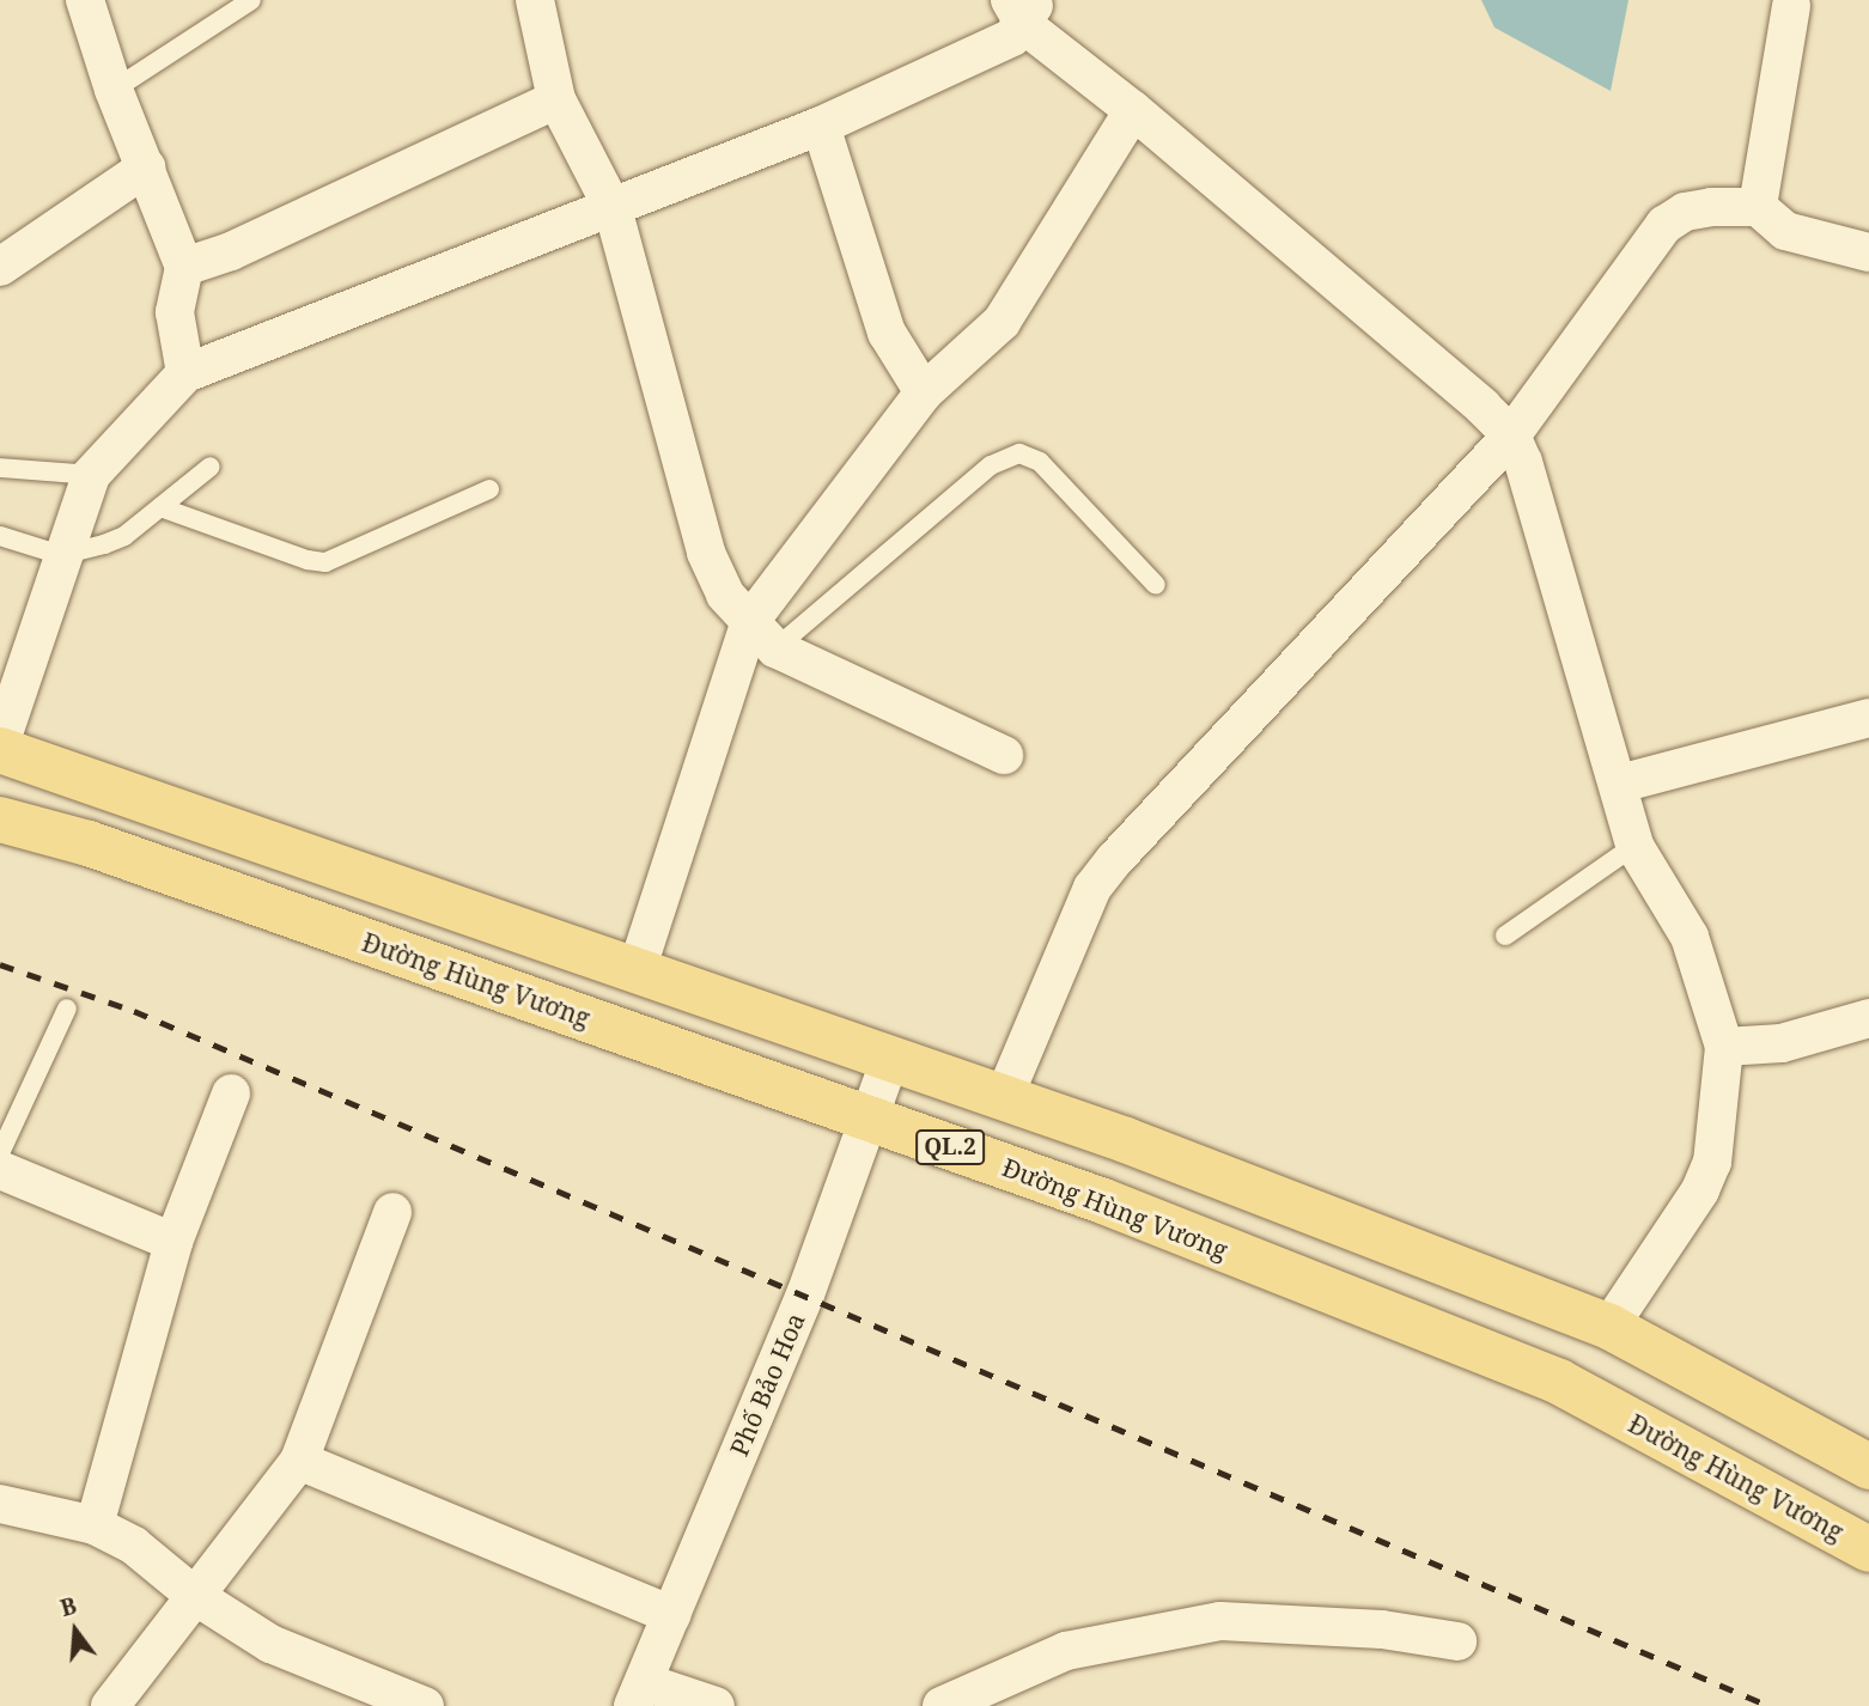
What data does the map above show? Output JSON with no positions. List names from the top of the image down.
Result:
{
  "streets": {
    "main road": ["Đường Hùng Vương", "QL.2"],
    "street": ["Phố Bảo Hoa"]
  },
  "crossings": [
    ["Đường Hùng Vương", "Phố Bảo Hoa"],
    ["QL.2", "Phố Bảo Hoa"]
  ],
  "north": "top"
}
